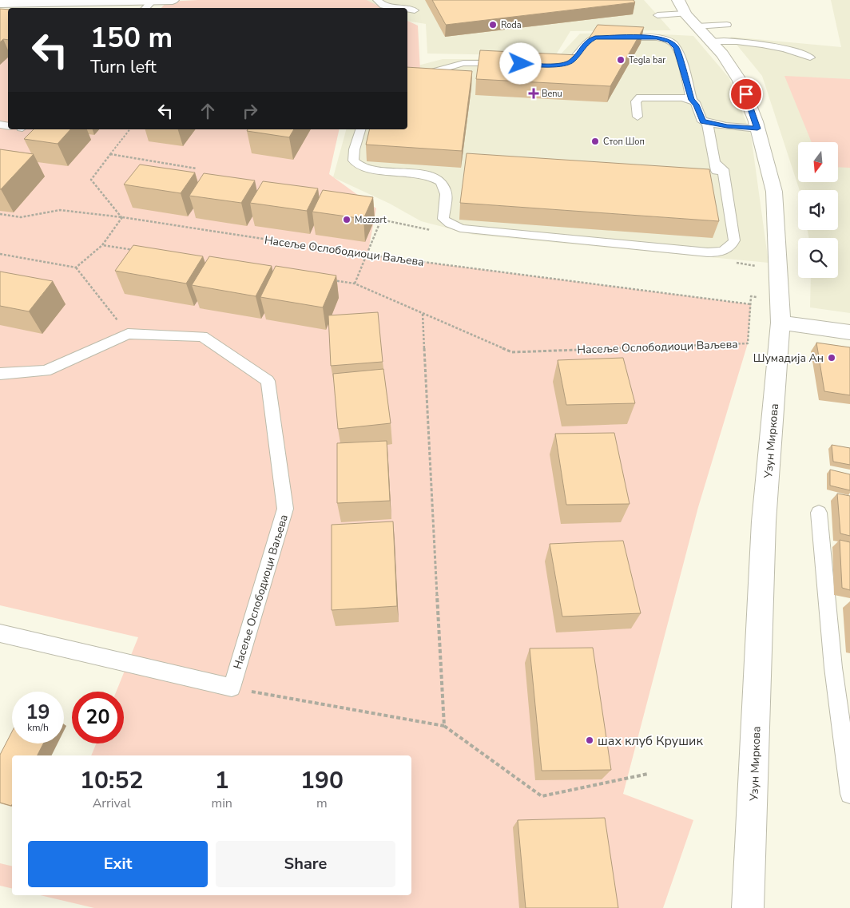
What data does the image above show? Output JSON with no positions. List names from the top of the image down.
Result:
{
  "streets": {
    "street": ["Узун Миркова"],
    "lane": ["Насеље Ослободиоци Ваљева"]
  },
  "places": {
    "other": [
      "Roda",
      "Tegla bar",
      "Стоп Шоп",
      "Mozzart",
      "Шумадија Ан",
      "шах клуб Крушик"
    ],
    "health": ["Benu"]
  },
  "north": "bottom",
  "page": {
    "turn": ["150 m", "Turn left"],
    "speed": "19 km/h",
    "limit": "20",
    "eta": [
      "10:52",
      "Arrival",
      "1",
      "min",
      "190",
      "m"
    ],
    "buttons": ["Exit", "Share"]
  }
}
